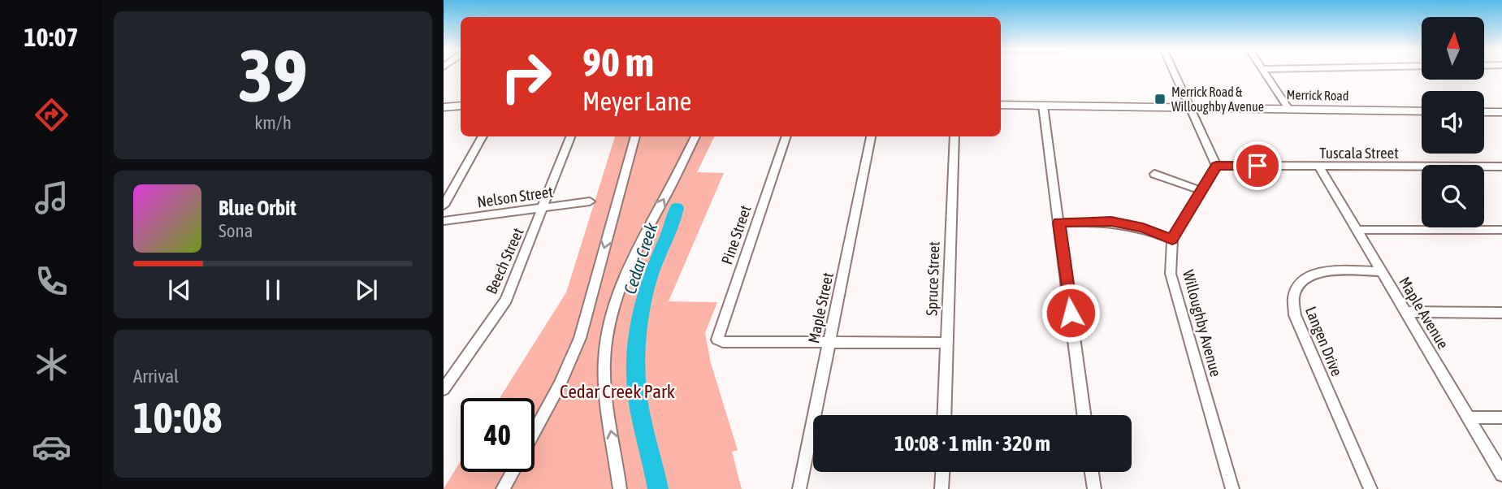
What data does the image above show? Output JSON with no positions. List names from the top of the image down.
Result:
{
  "streets": {
    "main road": ["Merrick Road"],
    "street": [
      "Tuscala Street",
      "Nelson Street",
      "Pine Street",
      "Beech Street",
      "Spruce Street",
      "Maple Street",
      "Maple Avenue",
      "Willoughby Avenue",
      "Langen Drive"
    ]
  },
  "crossings": [
    ["Tuscala Street", "Maple Avenue"],
    ["Tuscala Street", "Willoughby Avenue"],
    ["Nelson Street", "Beech Street"],
    ["Pine Street", "Maple Street"],
    ["Maple Avenue", "Langen Drive"]
  ],
  "water": ["Cedar Creek"],
  "parks": ["Cedar Creek Park"],
  "places": {
    "transit": ["Merrick Road & Willoughby Avenue"]
  },
  "north": "top",
  "page": {
    "tabs": "10:07",
    "tile": [
      ["39", "km/h"],
      ["Arrival", "10:08"]
    ],
    "turn": ["90 m", "Meyer Lane"],
    "song": ["Blue Orbit", "Sona"],
    "limit": "40",
    "trip": "10:08 · 1 min · 320 m"
  }
}
